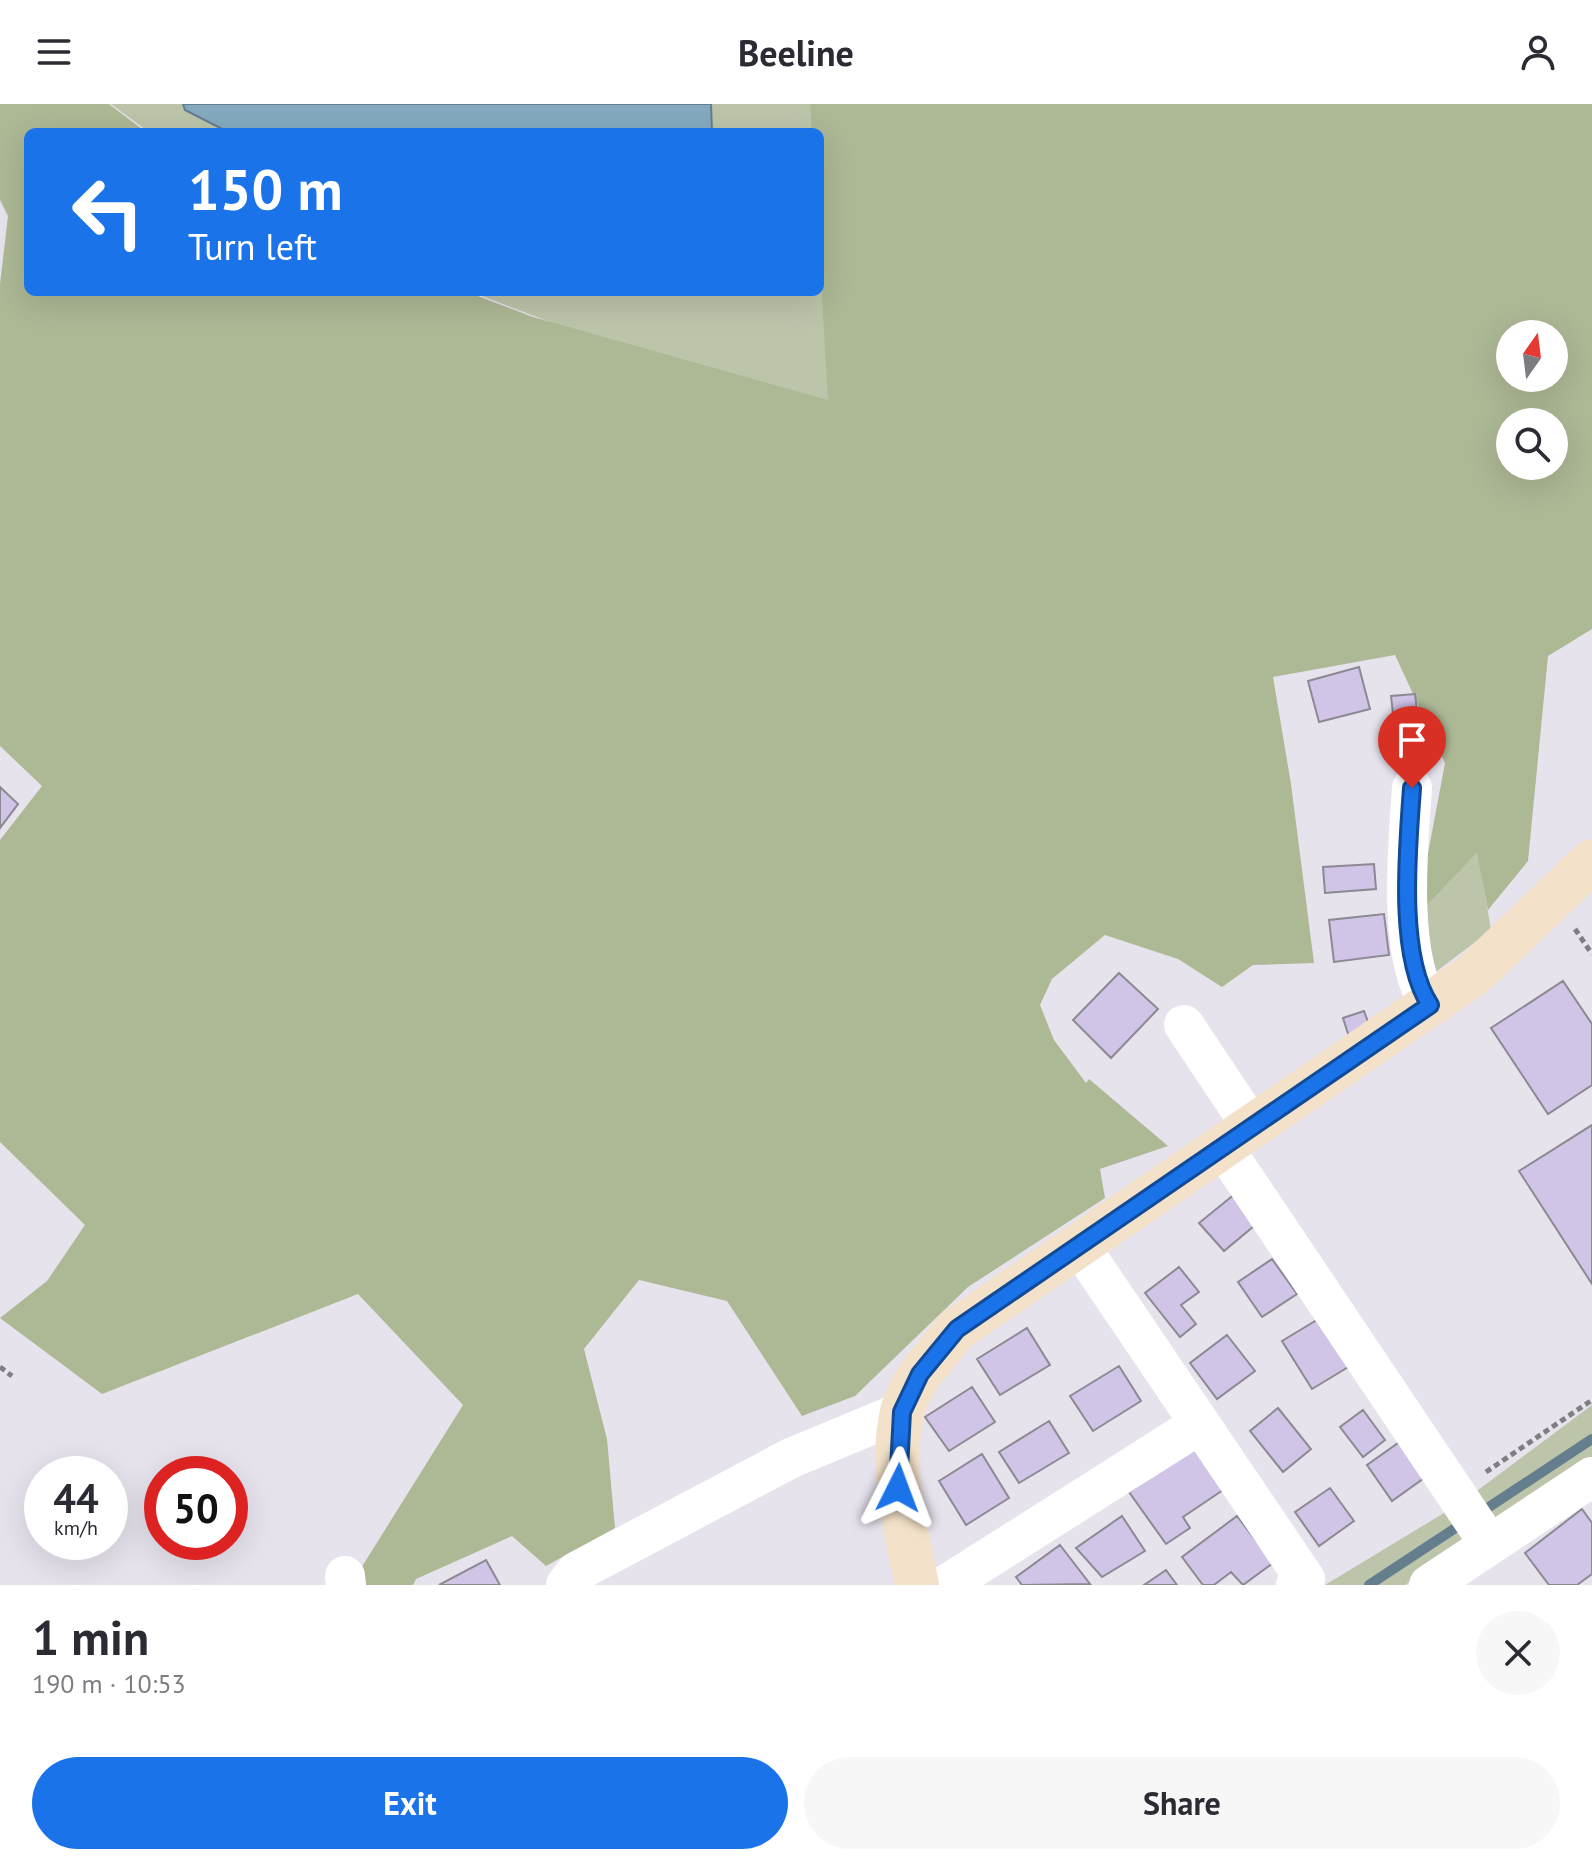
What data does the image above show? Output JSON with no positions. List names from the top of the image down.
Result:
{
  "north": "top",
  "page": {
    "header": "Beeline",
    "turn": ["150 m", "Turn left"],
    "speed": "44 km/h",
    "limit": "50",
    "heading": ["1 min", "190 m · 10:53"],
    "buttons": ["Exit", "Share"]
  }
}
